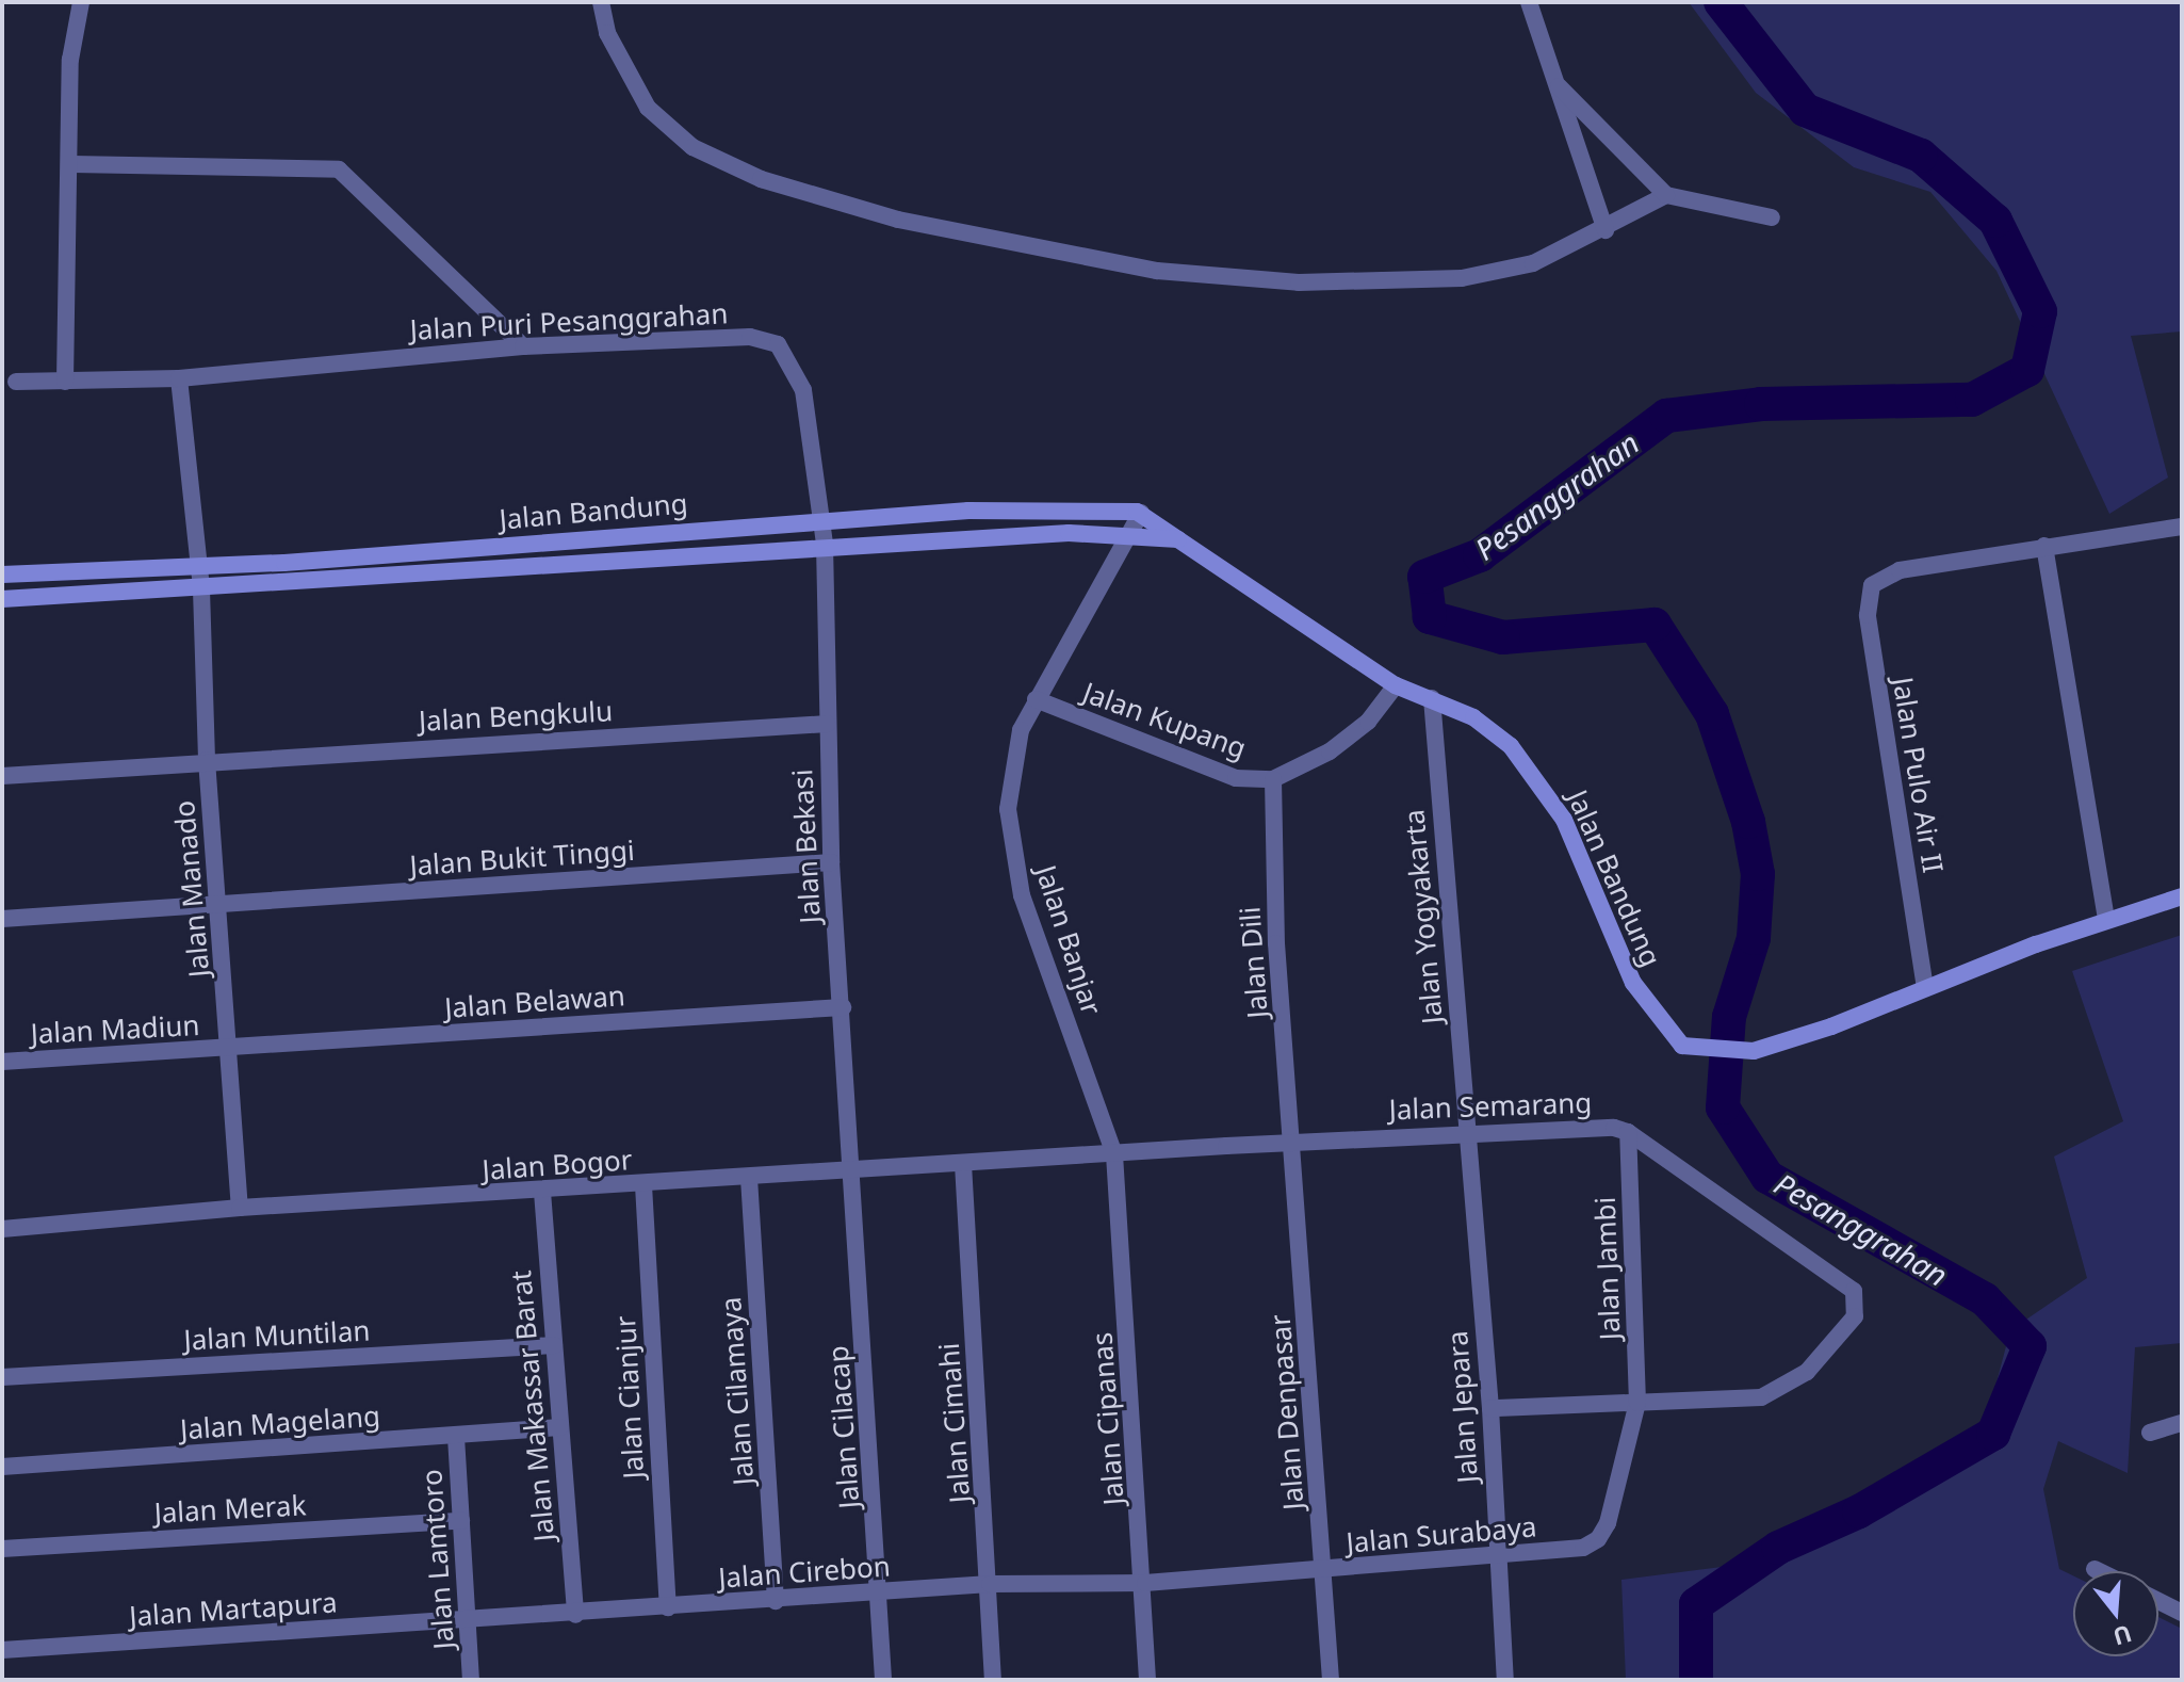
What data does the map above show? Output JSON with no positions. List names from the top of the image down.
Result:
{
  "streets": {
    "street": [
      "Jalan Puri Pesanggrahan",
      "Jalan Bandung",
      "Jalan Bengkulu",
      "Jalan Kupang",
      "Jalan Pulo Air II",
      "Jalan Bekasi",
      "Jalan Bukit Tinggi",
      "Jalan Manado",
      "Jalan Yogyakarta",
      "Jalan Banjar",
      "Jalan Dili",
      "Jalan Belawan",
      "Jalan Madiun",
      "Jalan Semarang",
      "Jalan Bogor",
      "Jalan Jambi",
      "Jalan Muntilan",
      "Jalan Cilamaya",
      "Jalan Cianjur",
      "Jalan Makassar Barat",
      "Jalan Jepara",
      "Jalan Denpasar",
      "Jalan Cipanas",
      "Jalan Magelang",
      "Jalan Cimahi",
      "Jalan Cilacap",
      "Jalan Merak",
      "Jalan Surabaya",
      "Jalan Lamtoro",
      "Jalan Cirebon",
      "Jalan Martapura"
    ]
  },
  "crossings": [
    ["Jalan Puri Pesanggrahan", "Jalan Bandung"],
    ["Jalan Puri Pesanggrahan", "Jalan Bekasi"],
    ["Jalan Bandung", "Jalan Kupang"],
    ["Jalan Bandung", "Jalan Pulo Air II"],
    ["Jalan Bandung", "Jalan Bekasi"],
    ["Jalan Bandung", "Jalan Manado"],
    ["Jalan Bandung", "Jalan Yogyakarta"],
    ["Jalan Bandung", "Jalan Banjar"],
    ["Jalan Bengkulu", "Jalan Bekasi"],
    ["Jalan Bengkulu", "Jalan Manado"],
    ["Jalan Kupang", "Jalan Banjar"],
    ["Jalan Kupang", "Jalan Dili"],
    ["Jalan Bekasi", "Jalan Bukit Tinggi"],
    ["Jalan Bekasi", "Jalan Belawan"],
    ["Jalan Bekasi", "Jalan Bogor"],
    ["Jalan Bekasi", "Jalan Cilacap"],
    ["Jalan Bukit Tinggi", "Jalan Manado"],
    ["Jalan Manado", "Jalan Belawan"],
    ["Jalan Manado", "Jalan Madiun"],
    ["Jalan Manado", "Jalan Bogor"],
    ["Jalan Yogyakarta", "Jalan Semarang"],
    ["Jalan Yogyakarta", "Jalan Jepara"],
    ["Jalan Banjar", "Jalan Semarang"],
    ["Jalan Banjar", "Jalan Bogor"],
    ["Jalan Banjar", "Jalan Cipanas"],
    ["Jalan Dili", "Jalan Semarang"],
    ["Jalan Dili", "Jalan Denpasar"],
    ["Jalan Belawan", "Jalan Madiun"],
    ["Jalan Semarang", "Jalan Bogor"],
    ["Jalan Semarang", "Jalan Jambi"],
    ["Jalan Semarang", "Jalan Jepara"],
    ["Jalan Semarang", "Jalan Denpasar"],
    ["Jalan Semarang", "Jalan Cipanas"],
    ["Jalan Semarang", "Jalan Surabaya"],
    ["Jalan Bogor", "Jalan Cilamaya"],
    ["Jalan Bogor", "Jalan Cianjur"],
    ["Jalan Bogor", "Jalan Makassar Barat"],
    ["Jalan Bogor", "Jalan Cipanas"],
    ["Jalan Bogor", "Jalan Cimahi"],
    ["Jalan Bogor", "Jalan Cilacap"],
    ["Jalan Jambi", "Jalan Surabaya"],
    ["Jalan Muntilan", "Jalan Makassar Barat"],
    ["Jalan Cilamaya", "Jalan Cirebon"],
    ["Jalan Cianjur", "Jalan Cirebon"],
    ["Jalan Makassar Barat", "Jalan Magelang"],
    ["Jalan Makassar Barat", "Jalan Cirebon"],
    ["Jalan Jepara", "Jalan Surabaya"],
    ["Jalan Denpasar", "Jalan Surabaya"],
    ["Jalan Cipanas", "Jalan Surabaya"],
    ["Jalan Cipanas", "Jalan Cirebon"],
    ["Jalan Magelang", "Jalan Lamtoro"],
    ["Jalan Cimahi", "Jalan Cirebon"],
    ["Jalan Cilacap", "Jalan Cirebon"],
    ["Jalan Merak", "Jalan Lamtoro"],
    ["Jalan Surabaya", "Jalan Cirebon"],
    ["Jalan Lamtoro", "Jalan Cirebon"],
    ["Jalan Lamtoro", "Jalan Martapura"],
    ["Jalan Cirebon", "Jalan Martapura"]
  ],
  "water": ["Pesanggrahan"],
  "north": "bottom"
}
